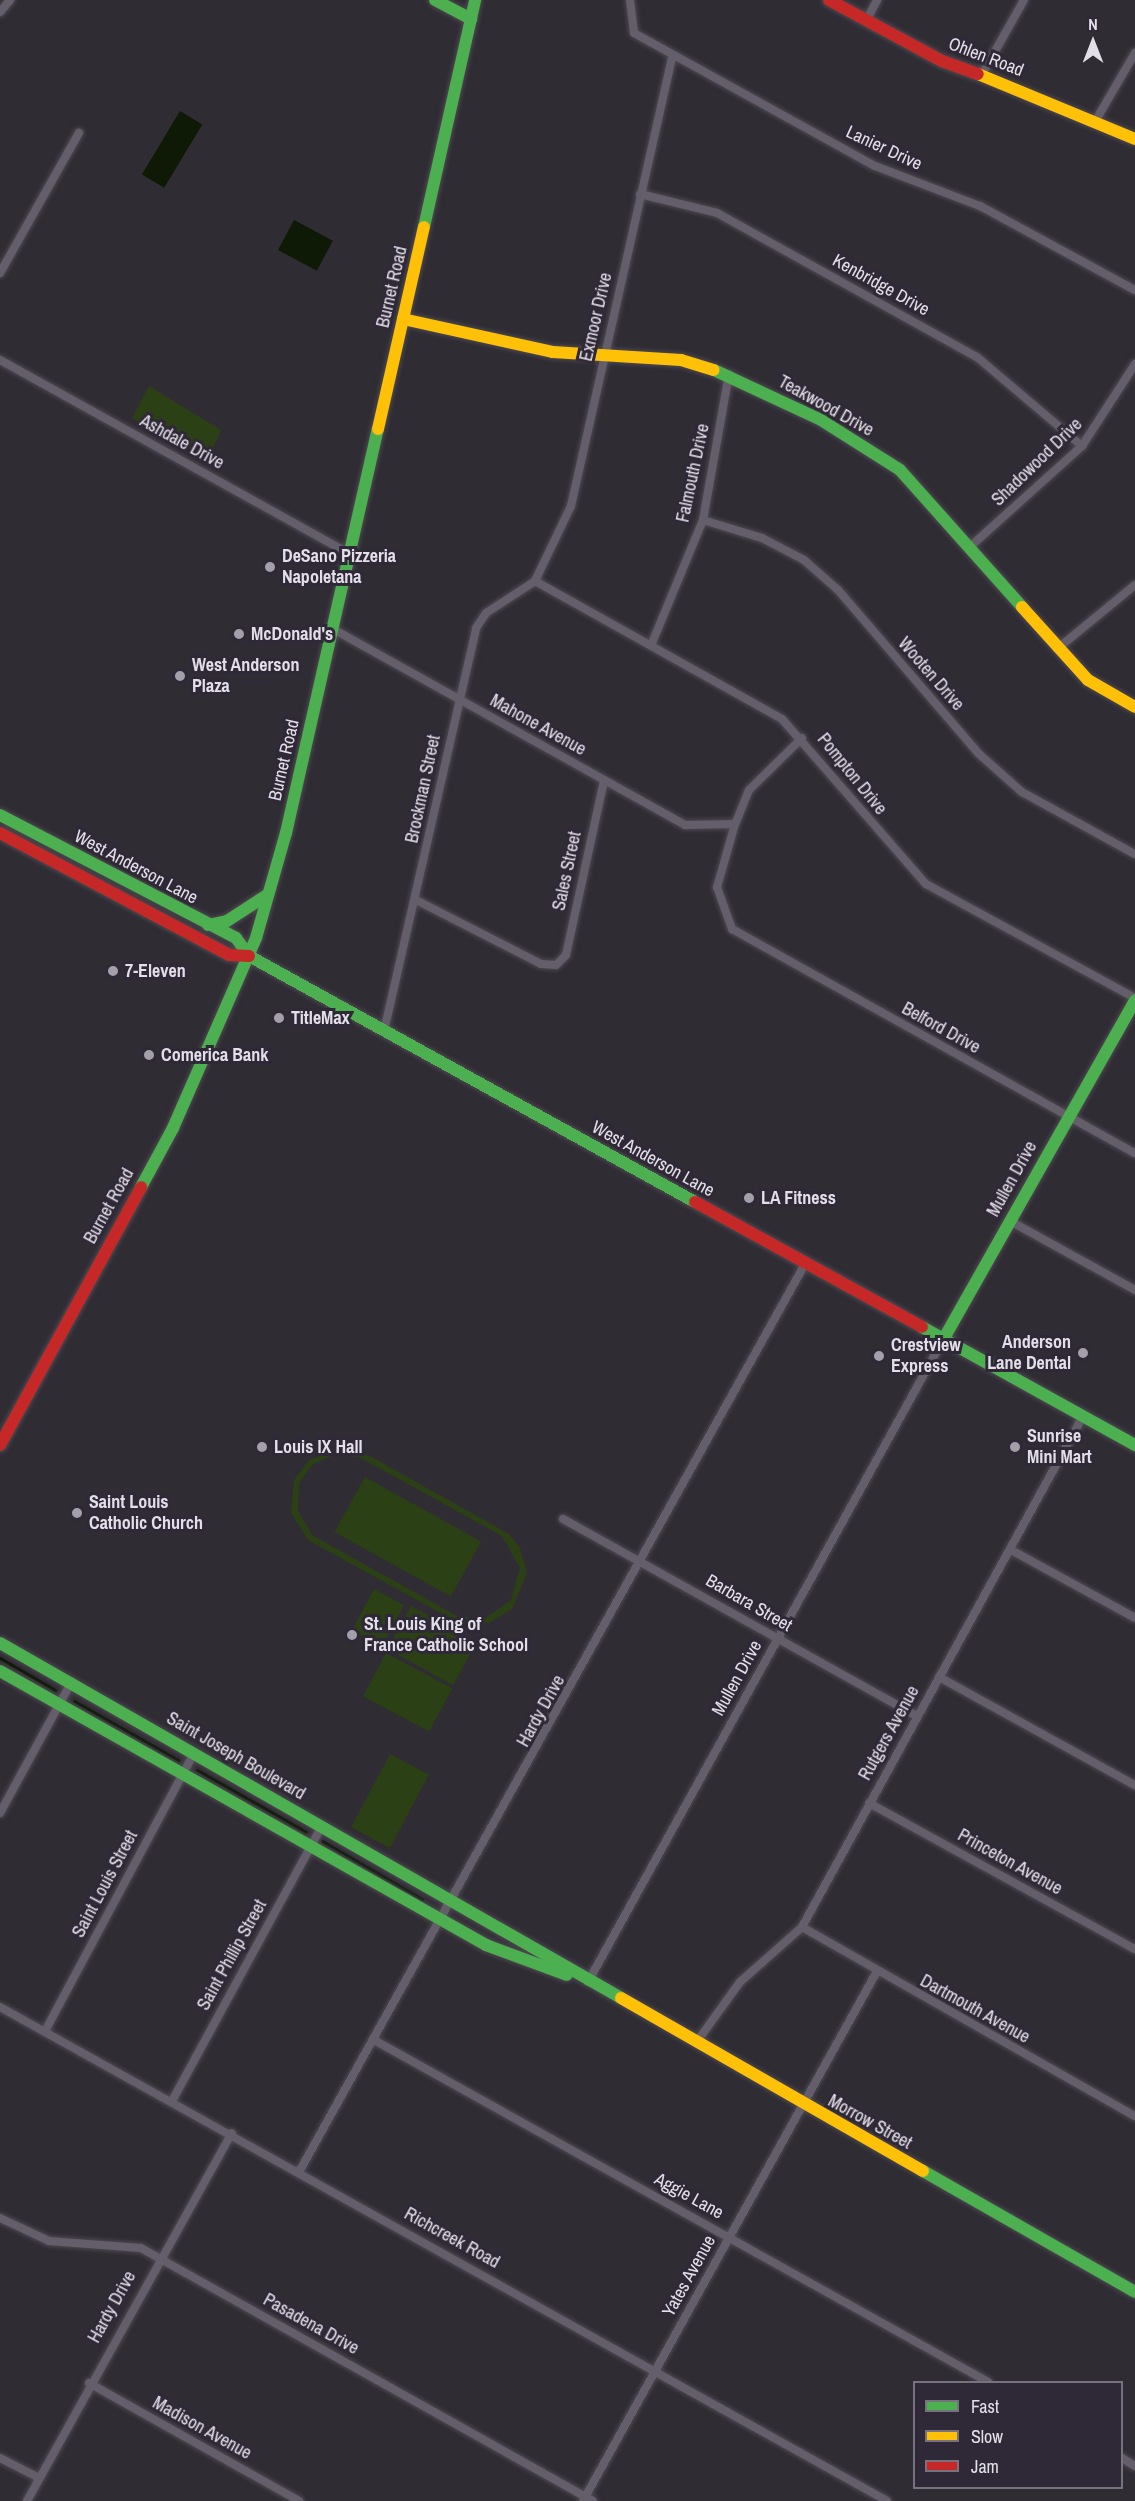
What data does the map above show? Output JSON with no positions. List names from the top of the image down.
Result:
{
  "streets": {
    "street": [
      "Ohlen Road",
      "Lanier Drive",
      "Kenbridge Drive",
      "Burnet Road",
      "Exmoor Drive",
      "Teakwood Drive",
      "Ashdale Drive",
      "Shadowood Drive",
      "Falmouth Drive",
      "Wooten Drive",
      "Mahone Avenue",
      "Pompton Drive",
      "Brockman Street",
      "West Anderson Lane",
      "Sales Street",
      "Belford Drive",
      "Mullen Drive",
      "Barbara Street",
      "Hardy Drive",
      "Rutgers Avenue",
      "Saint Joseph Boulevard",
      "Princeton Avenue",
      "Saint Louis Street",
      "Saint Phillip Street",
      "Dartmouth Avenue",
      "Morrow Street",
      "Aggie Lane",
      "Richcreek Road",
      "Yates Avenue",
      "Pasadena Drive",
      "Madison Avenue"
    ]
  },
  "crossings": [
    ["Lanier Drive", "Exmoor Drive"],
    ["Kenbridge Drive", "Exmoor Drive"],
    ["Kenbridge Drive", "Shadowood Drive"],
    ["Burnet Road", "Teakwood Drive"],
    ["Burnet Road", "Ashdale Drive"],
    ["Burnet Road", "Mahone Avenue"],
    ["Burnet Road", "West Anderson Lane"],
    ["Exmoor Drive", "Teakwood Drive"],
    ["Exmoor Drive", "Pompton Drive"],
    ["Exmoor Drive", "Brockman Street"],
    ["Teakwood Drive", "Shadowood Drive"],
    ["Teakwood Drive", "Falmouth Drive"],
    ["Falmouth Drive", "Wooten Drive"],
    ["Falmouth Drive", "Pompton Drive"],
    ["Mahone Avenue", "Brockman Street"],
    ["Mahone Avenue", "Sales Street"],
    ["Mahone Avenue", "Belford Drive"],
    ["Pompton Drive", "Brockman Street"],
    ["Pompton Drive", "Mullen Drive"],
    ["Brockman Street", "West Anderson Lane"],
    ["Brockman Street", "Sales Street"],
    ["West Anderson Lane", "Mullen Drive"],
    ["West Anderson Lane", "Hardy Drive"],
    ["West Anderson Lane", "Rutgers Avenue"],
    ["Belford Drive", "Mullen Drive"],
    ["Mullen Drive", "Barbara Street"],
    ["Mullen Drive", "Morrow Street"],
    ["Barbara Street", "Hardy Drive"],
    ["Barbara Street", "Rutgers Avenue"],
    ["Hardy Drive", "Saint Joseph Boulevard"],
    ["Hardy Drive", "Morrow Street"],
    ["Hardy Drive", "Aggie Lane"],
    ["Hardy Drive", "Richcreek Road"],
    ["Hardy Drive", "Pasadena Drive"],
    ["Hardy Drive", "Madison Avenue"],
    ["Rutgers Avenue", "Princeton Avenue"],
    ["Rutgers Avenue", "Dartmouth Avenue"],
    ["Rutgers Avenue", "Morrow Street"],
    ["Saint Joseph Boulevard", "Saint Louis Street"],
    ["Saint Joseph Boulevard", "Saint Phillip Street"],
    ["Saint Joseph Boulevard", "Morrow Street"],
    ["Saint Louis Street", "Richcreek Road"],
    ["Saint Phillip Street", "Richcreek Road"],
    ["Dartmouth Avenue", "Yates Avenue"],
    ["Morrow Street", "Yates Avenue"],
    ["Aggie Lane", "Yates Avenue"],
    ["Richcreek Road", "Yates Avenue"],
    ["Yates Avenue", "Pasadena Drive"]
  ],
  "places": [
    "DeSano Pizzeria Napoletana",
    "McDonald's",
    "West Anderson Plaza",
    "7-Eleven",
    "TitleMax",
    "Comerica Bank",
    "LA Fitness",
    "Anderson Lane Dental",
    "Crestview Express",
    "Louis IX Hall",
    "Sunrise Mini Mart",
    "Saint Louis Catholic Church",
    "St. Louis King of France Catholic School"
  ],
  "legend": ["Fast", "Slow", "Jam"],
  "north": "top"
}
